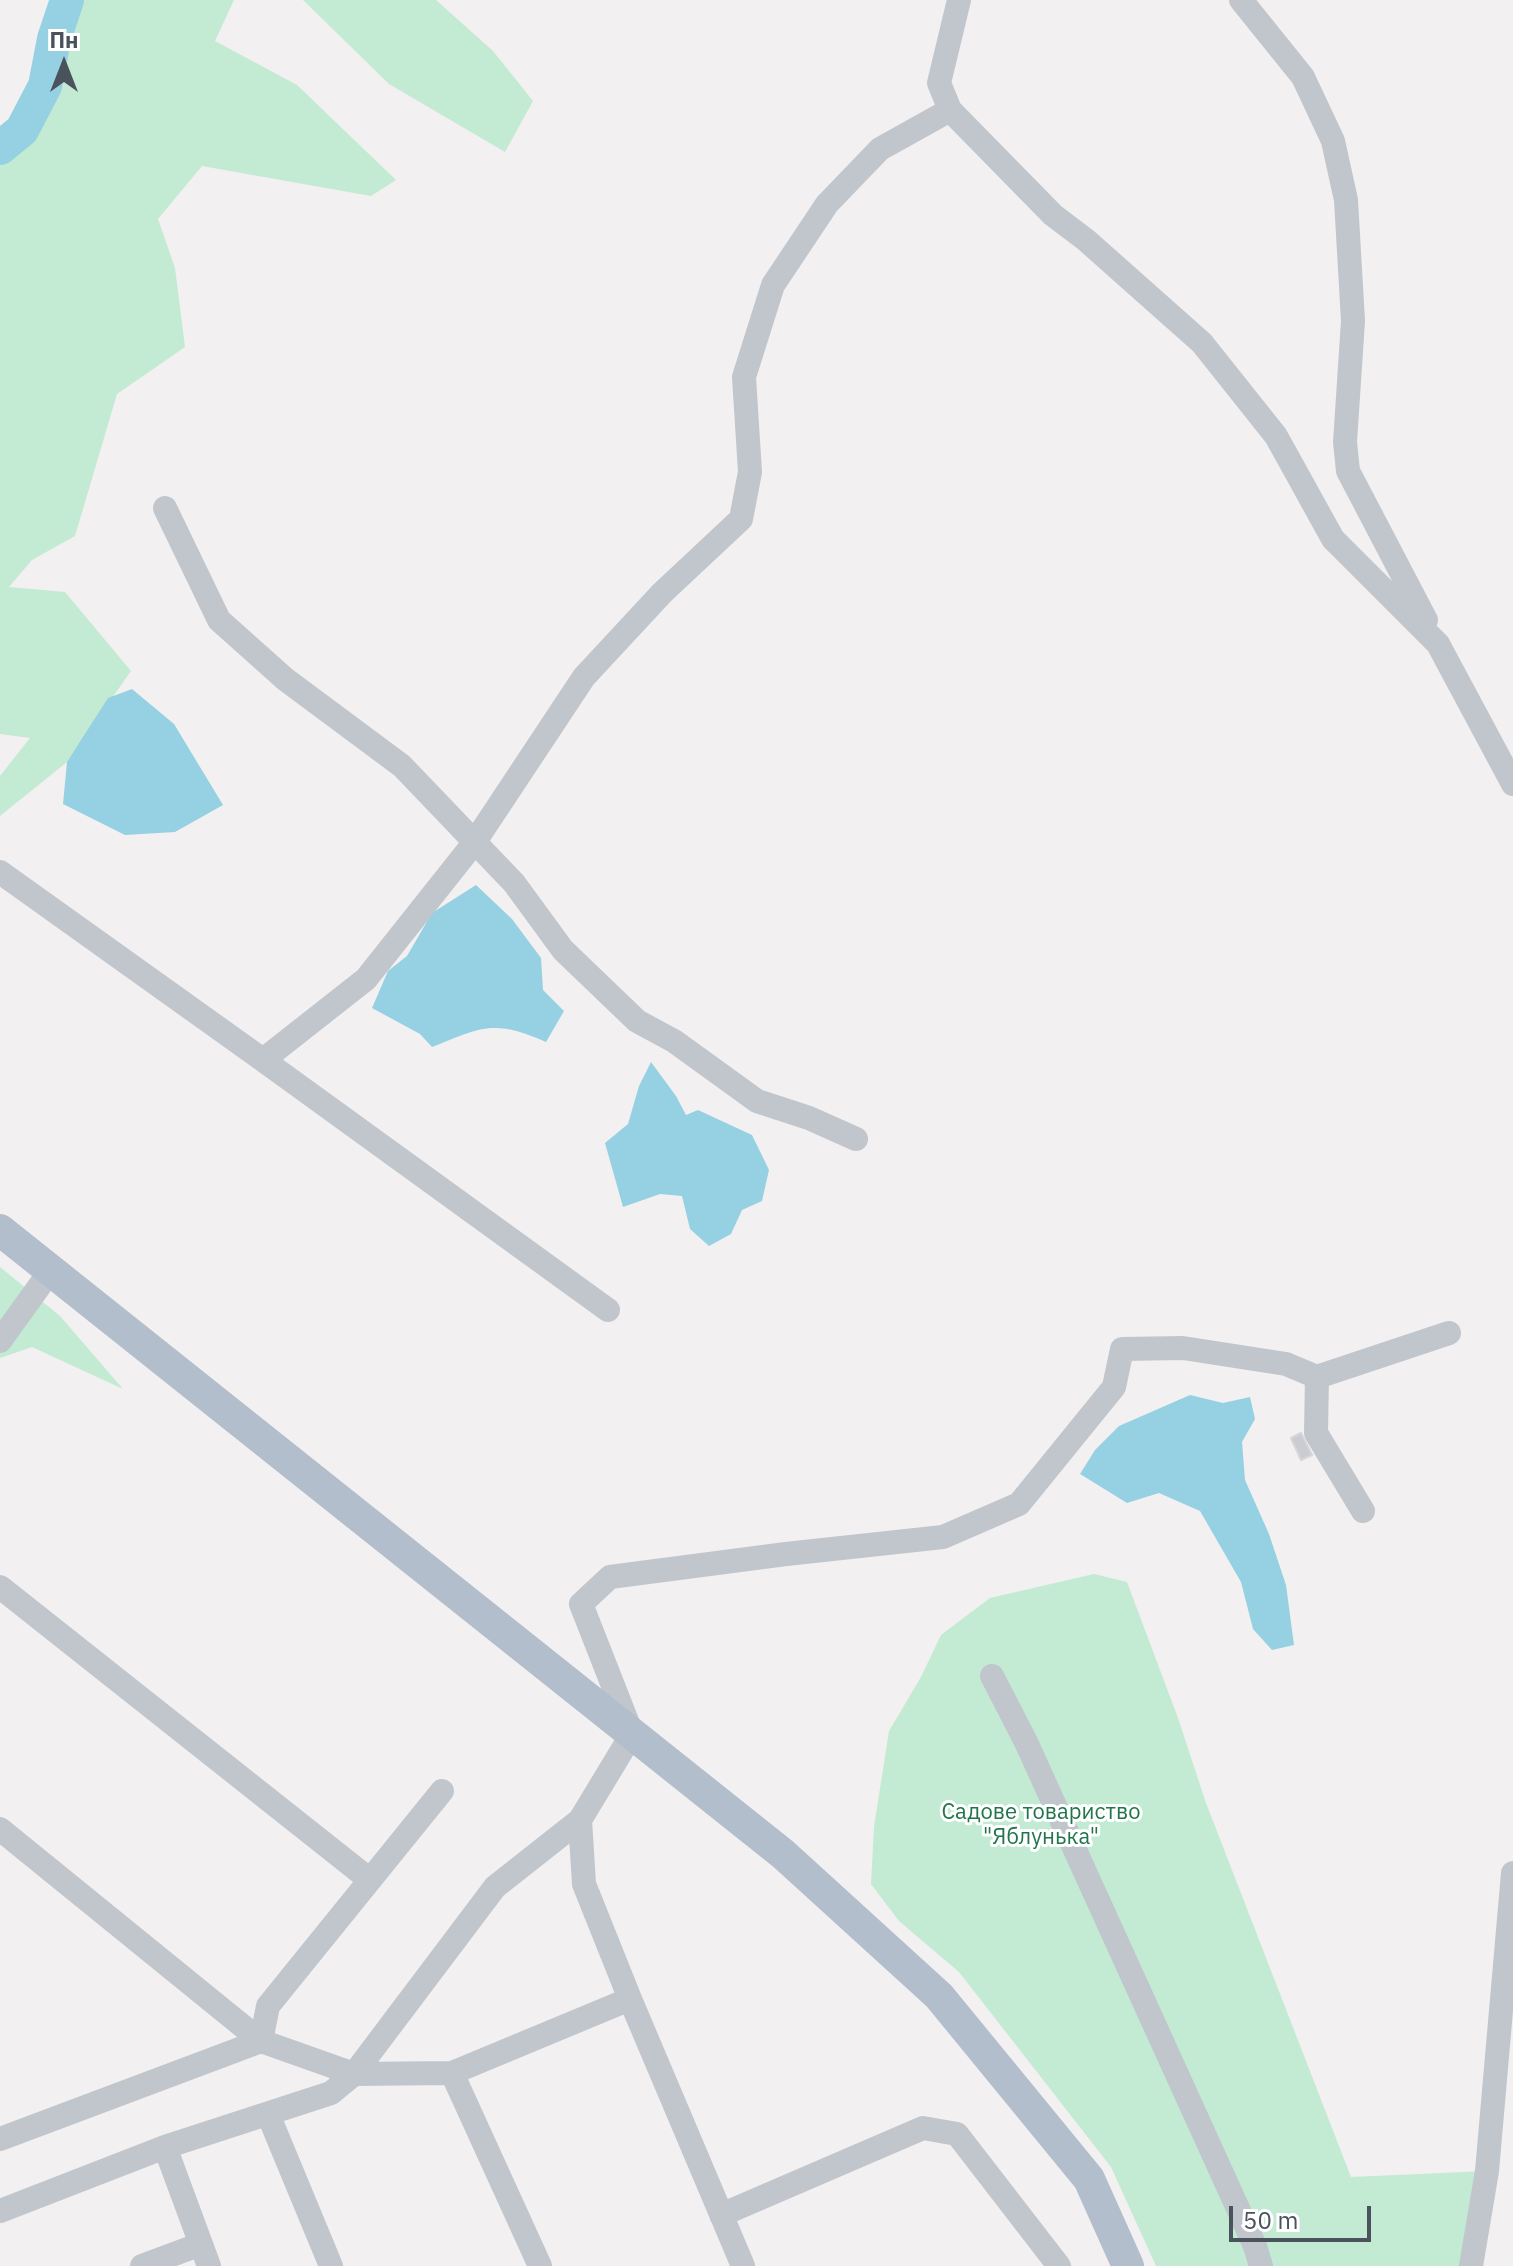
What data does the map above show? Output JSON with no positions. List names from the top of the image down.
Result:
{
  "parks": ["Садове товариство \"Яблунька\""],
  "scale_bar": "50 m",
  "north": "top"
}
